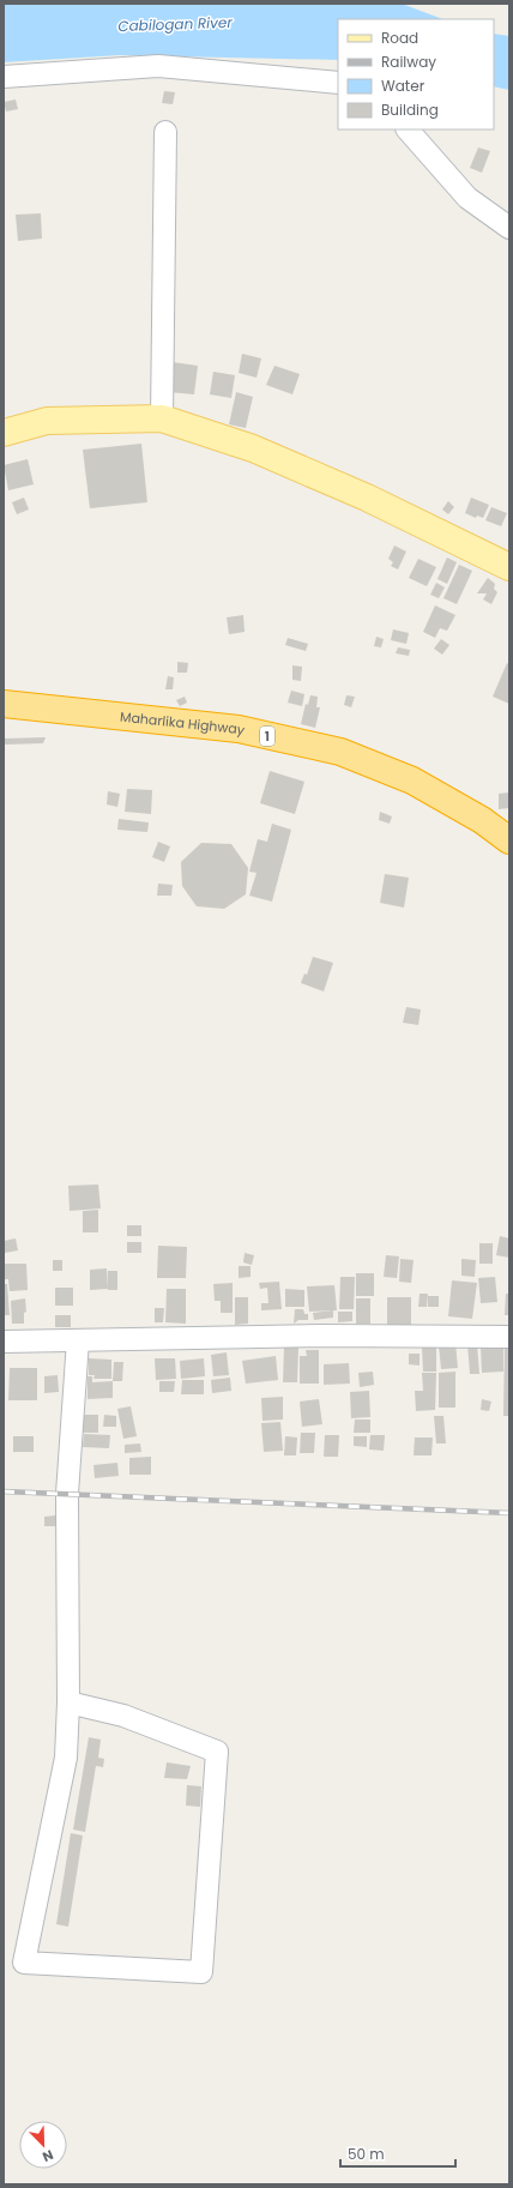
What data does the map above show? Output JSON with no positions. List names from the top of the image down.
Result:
{
  "streets": {
    "highway": ["Maharlika Highway", "1"]
  },
  "water": ["Cabilogan River"],
  "legend": [
    "Road",
    "Railway",
    "Water",
    "Building"
  ],
  "scale_bar": "50 m",
  "north": "bottom right"
}
